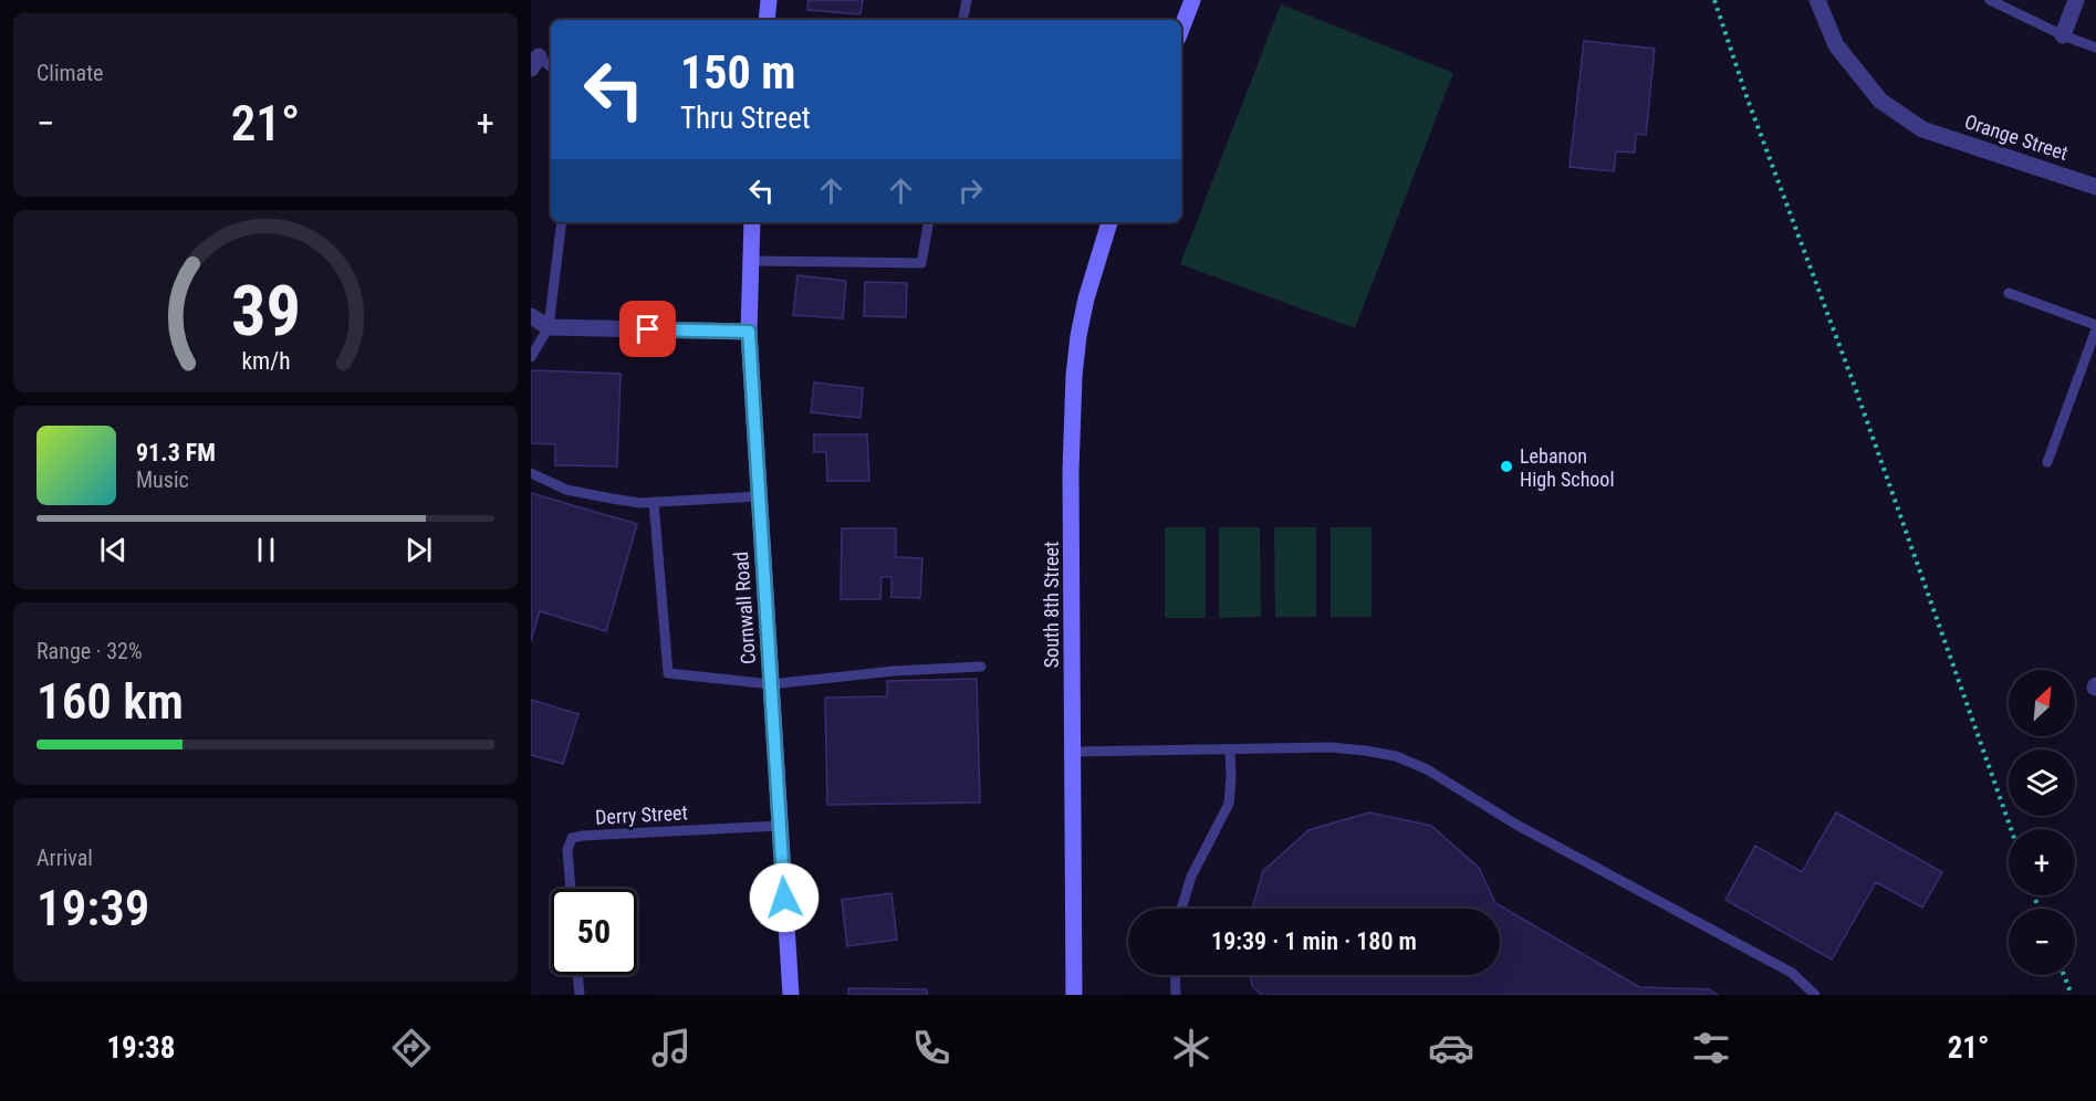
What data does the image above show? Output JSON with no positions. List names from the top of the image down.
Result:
{
  "streets": {
    "street": ["Orange Street", "South 8th Street", "Cornwall Road"],
    "lane": ["Derry Street"]
  },
  "crossings": [
    ["Cornwall Road", "Derry Street"]
  ],
  "places": ["Lebanon High School"],
  "north": "top right",
  "page": {
    "tile": [
      "Climate",
      ["Range · 32%", "160 km"],
      ["Arrival", "19:39"]
    ],
    "turn": ["150 m", "Thru Street"],
    "heat": ["−", "21°", "+"],
    "song": ["91.3 FM", "Music"],
    "map_buttons": ["+", "−"],
    "limit": "50",
    "trip": "19:39 · 1 min · 180 m",
    "tabs": ["19:38", "21°"],
    "gauge": ["39", "km/h"]
  }
}
